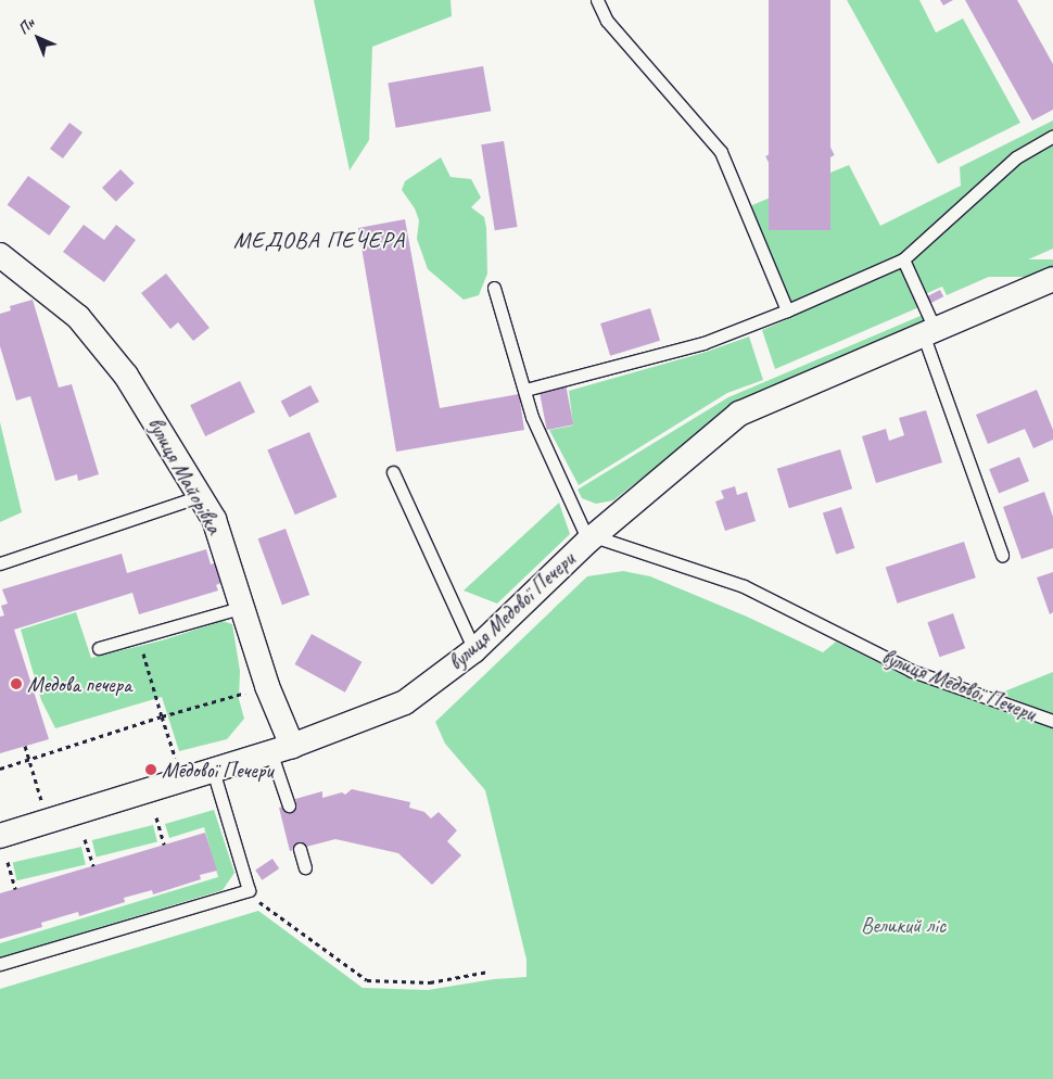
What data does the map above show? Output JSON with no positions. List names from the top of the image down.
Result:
{
  "streets": {
    "street": ["вулиця Майорівка", "вулиця Медової Печери"]
  },
  "crossings": [
    ["вулиця Майорівка", "вулиця Медової Печери"]
  ],
  "districts": ["МЕДОВА ПЕЧЕРА"],
  "parks": ["Великий ліс"],
  "places": ["Медова печера", "Медової Печери"],
  "north": "top left"
}
